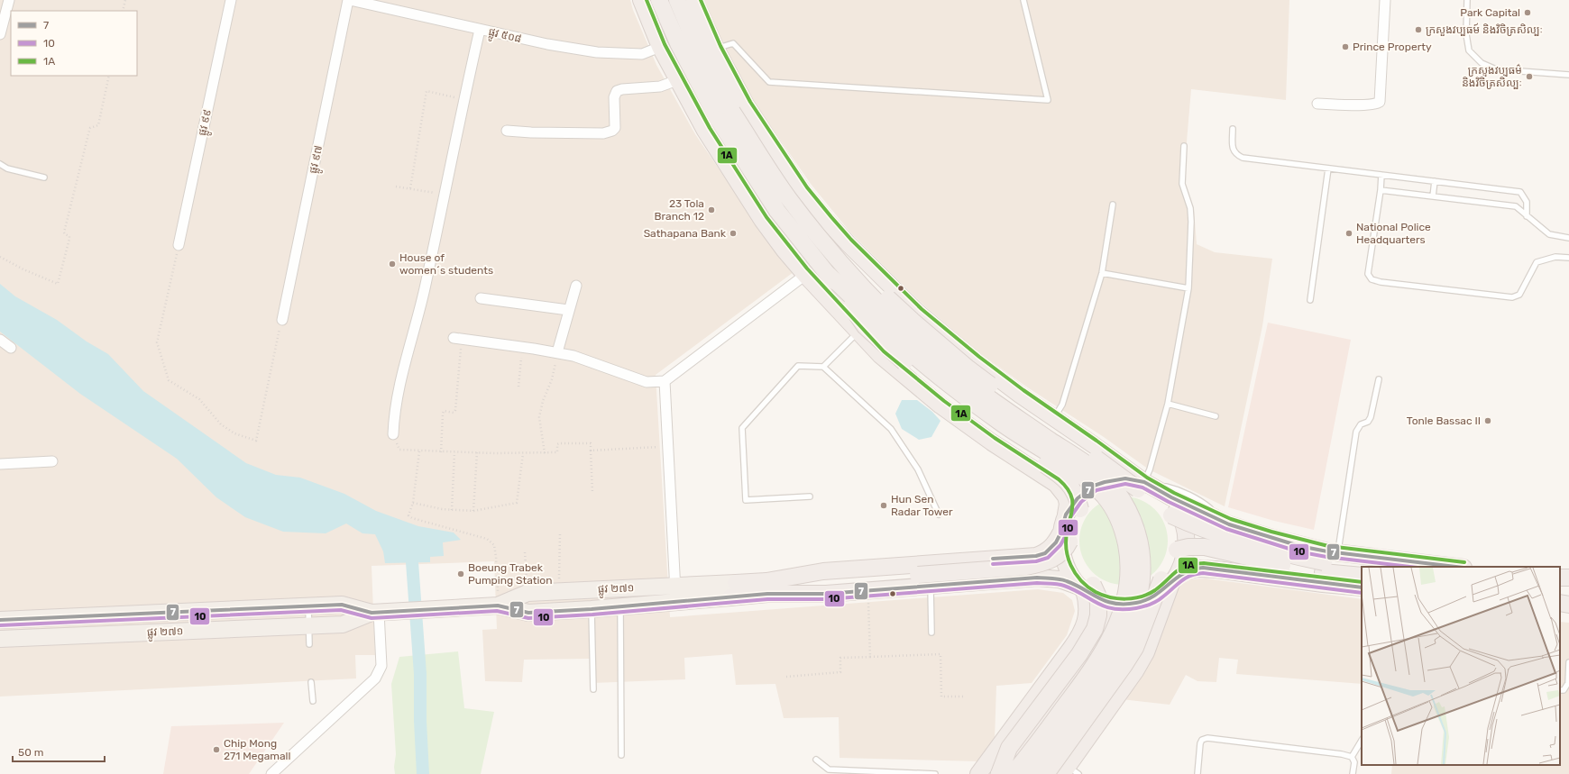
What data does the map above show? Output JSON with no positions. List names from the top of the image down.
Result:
{
  "streets": {
    "main road": ["ផ្លូវ ២៧១"],
    "street": ["ផ្លូវ ៥០៨", "ផ្លូវ ៩៩", "ផ្លូវ ៩៧"]
  },
  "crossings": [
    ["ផ្លូវ ៥០៨", "ផ្លូវ ៩៧"]
  ],
  "places": [
    "Park Capital",
    "ក្រសួងវប្បធម៍ និងវិចិត្រសិល្បៈ",
    "Prince Property",
    "ក្រសួងវប្បធម៌ និងវិចិត្រសិល្បៈ",
    "23 Tola Branch 12",
    "Sathapana Bank",
    "National Police Headquarters",
    "House of women´s students",
    "Tonle Bassac II",
    "Hun Sen Radar Tower",
    "Boeung Trabek Pumping Station",
    "Chip Mong 271 Megamall"
  ],
  "lines": ["transit line 1A", "transit line 7", "transit line 10"],
  "legend": ["7", "10", "1A"],
  "scale_bar": "50 m"
}
